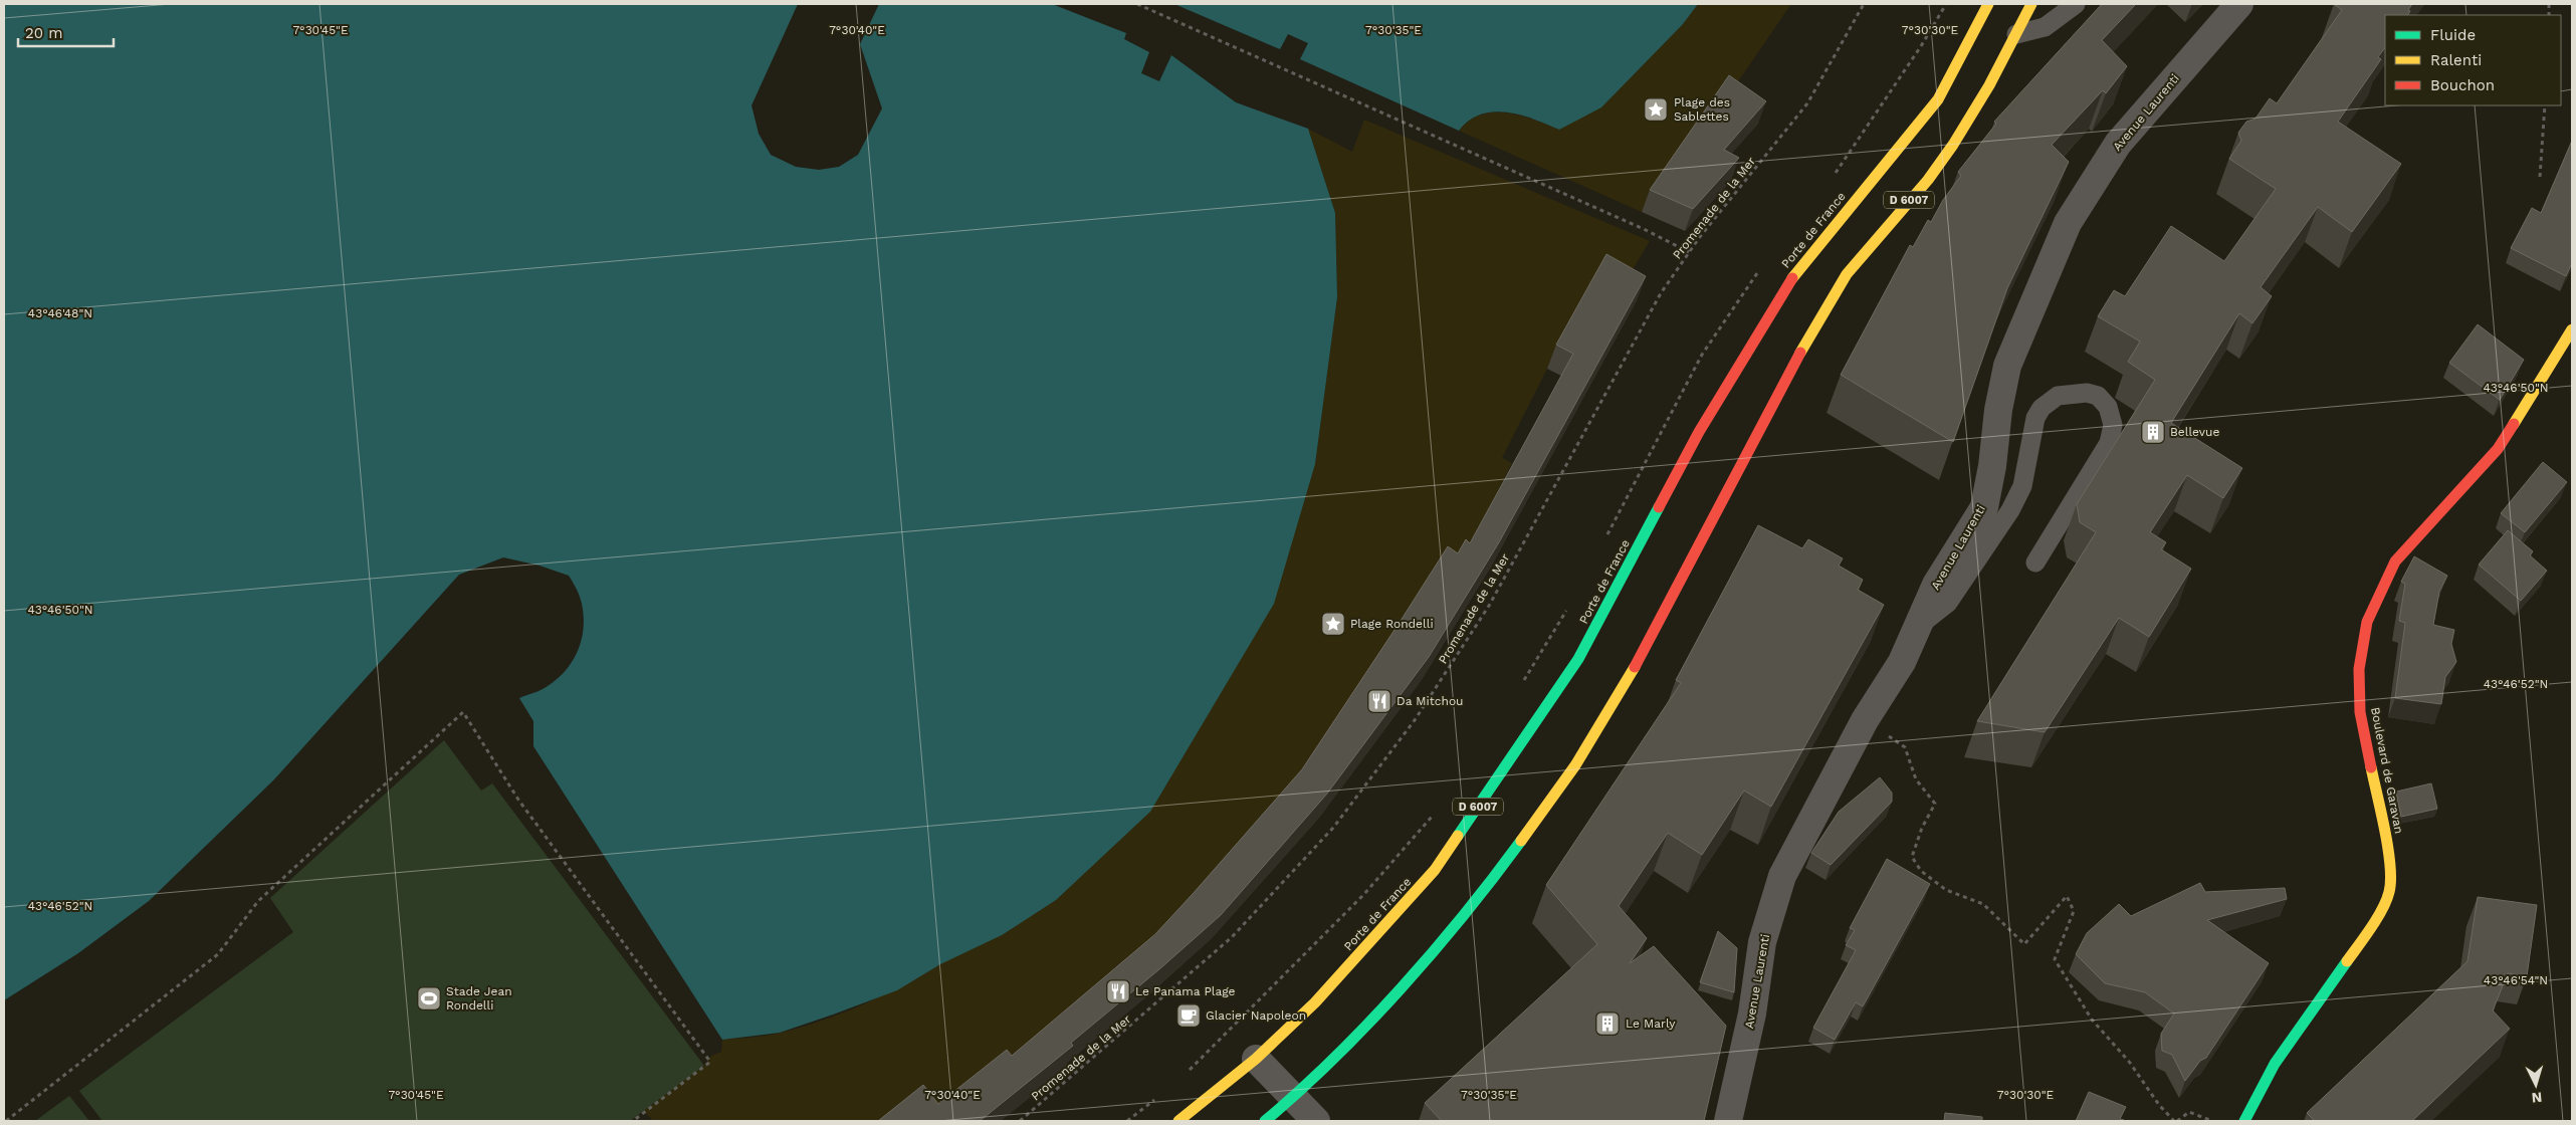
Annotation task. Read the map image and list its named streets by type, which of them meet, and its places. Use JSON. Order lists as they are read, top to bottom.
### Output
{
  "streets": {
    "main road": ["D 6007", "Porte de France", "Boulevard de Garavan"],
    "street": ["Avenue Laurenti"],
    "path": ["Promenade de la Mer"]
  },
  "places": {
    "place": ["Plage des Sablettes", "Plage Rondelli"],
    "building": ["Bellevue", "Le Marly"],
    "restaurant": ["Da Mitchou", "Le Panama Plage"],
    "sports": ["Stade Jean Rondelli"],
    "cafe": ["Glacier Napoleon"]
  },
  "legend": ["Fluide", "Ralenti", "Bouchon"],
  "scale_bar": "20 m",
  "north": "bottom",
  "coordinates": [
    "7°30'45\"E",
    "7°30'40\"E",
    "7°30'35\"E",
    "7°30'30\"E",
    "43°46'48\"N",
    "43°46'50\"N",
    "43°46'52\"N",
    "43°46'54\"N"
  ]
}
